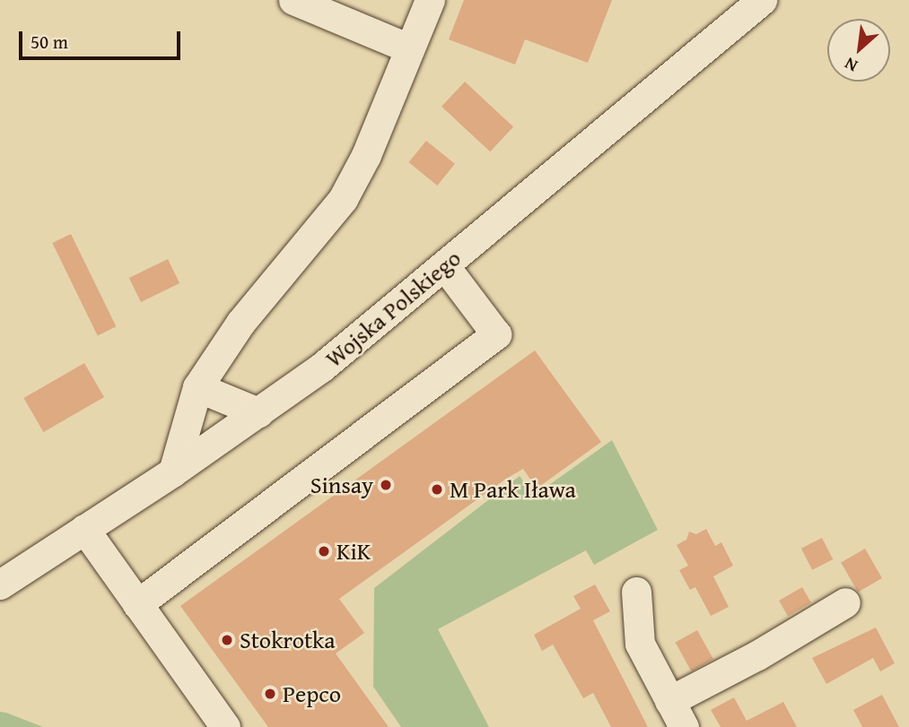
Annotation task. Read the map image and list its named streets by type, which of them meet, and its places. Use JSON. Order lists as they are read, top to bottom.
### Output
{
  "streets": {
    "street": ["Wojska Polskiego"]
  },
  "places": [
    "Sinsay",
    "M Park Iława",
    "KiK",
    "Stokrotka",
    "Pepco"
  ],
  "scale_bar": "50 m",
  "north": "bottom left"
}
